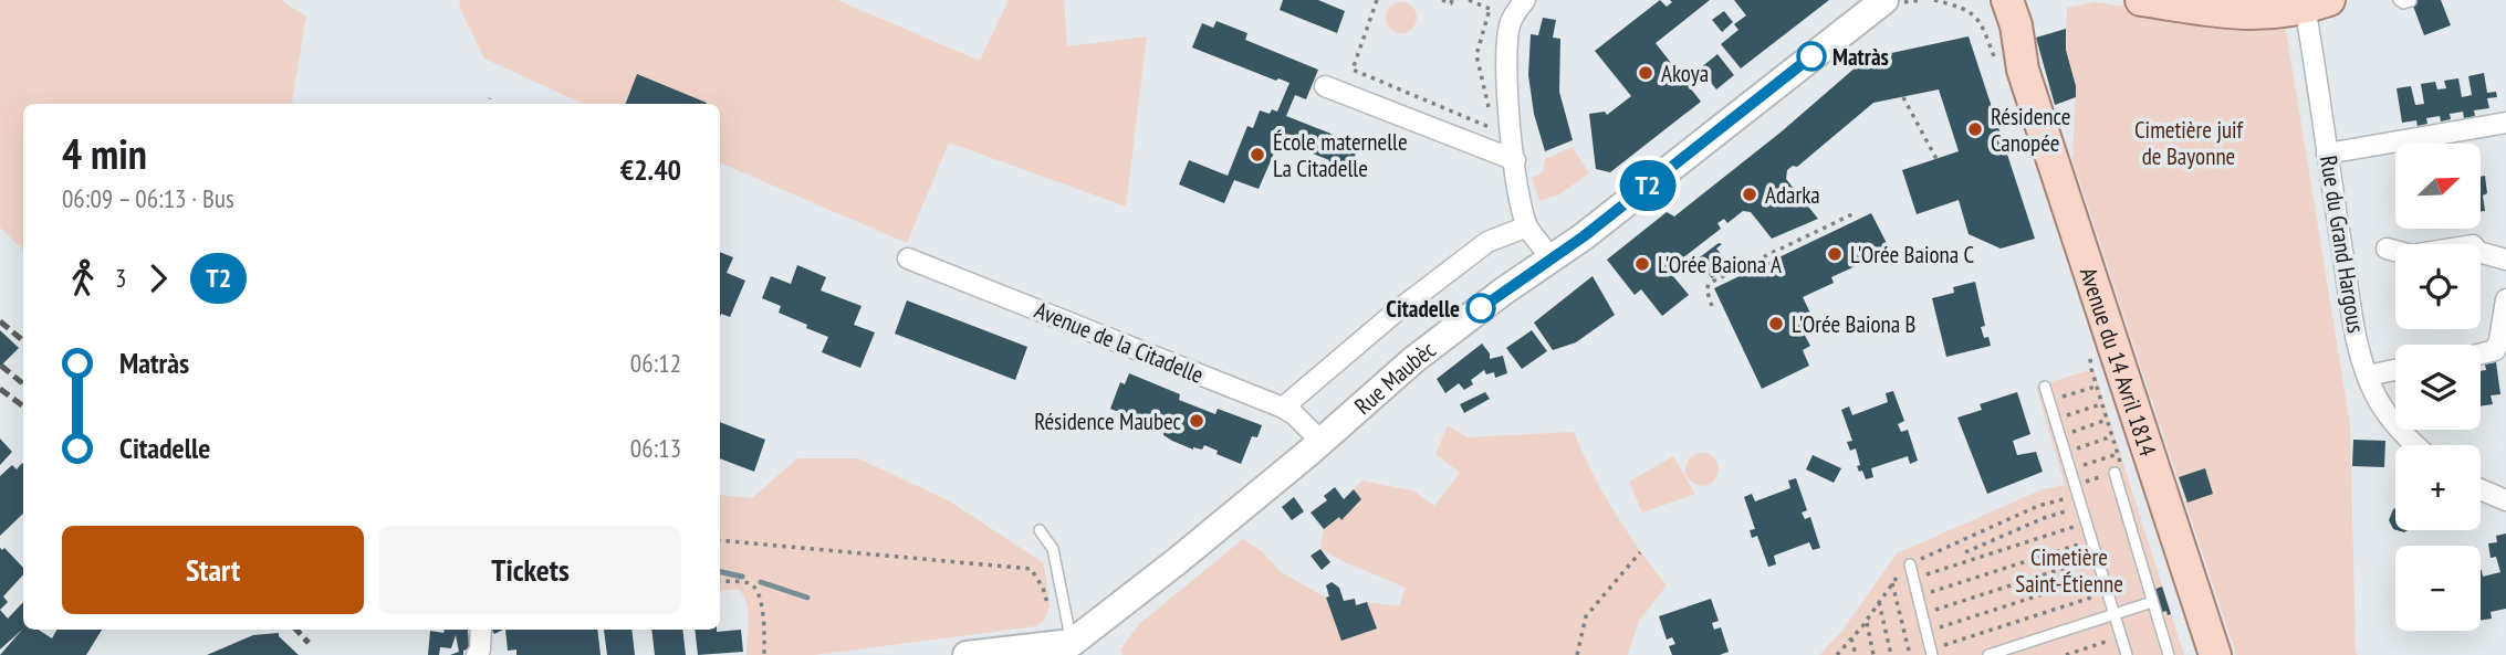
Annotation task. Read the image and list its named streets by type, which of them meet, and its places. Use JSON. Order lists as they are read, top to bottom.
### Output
{
  "streets": {
    "main road": ["Avenue du 14 Avril 1814", "Rue Maubèc"],
    "street": ["Rue du Grand Hargous", "Avenue de la Citadelle"]
  },
  "crossings": [
    ["Avenue de la Citadelle", "Rue Maubèc"]
  ],
  "parks": ["Cimetière juif de Bayonne", "Cimetière Saint-Étienne"],
  "places": [
    "Matràs",
    "Akoya",
    "Résidence Canopée",
    "École maternelle La Citadelle",
    "Adarka",
    "L'Orée Baiona C",
    "L'Orée Baiona A",
    "Citadelle",
    "L'Orée Baiona B",
    "Résidence Maubec"
  ],
  "lines": ["bus line T2"],
  "north": "top right",
  "page": {
    "on_map": "T2",
    "heading": ["4 min", "06:09 – 06:13 · Bus", "€2.40"],
    "map_buttons": ["+", "−"],
    "legs": ["3", "T2"],
    "list": [
      {
        "name": "Matràs",
        "value": "06:12"
      },
      {
        "name": "Citadelle",
        "value": "06:13"
      }
    ],
    "buttons": ["Start", "Tickets"]
  }
}
